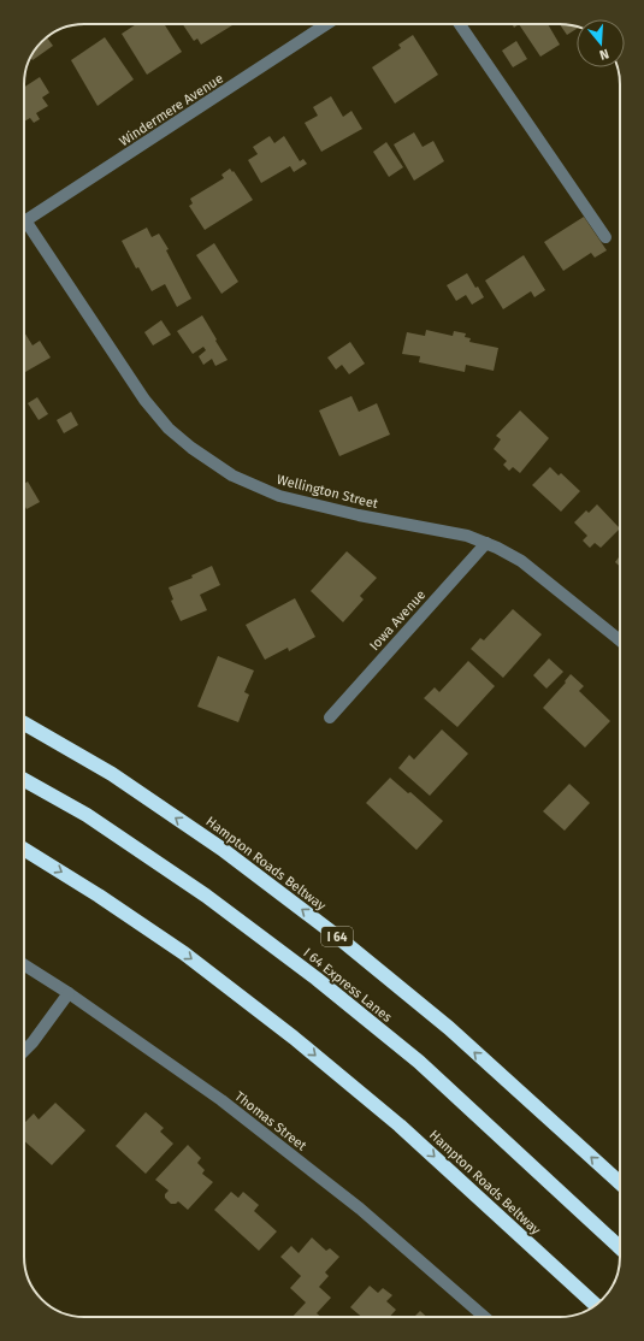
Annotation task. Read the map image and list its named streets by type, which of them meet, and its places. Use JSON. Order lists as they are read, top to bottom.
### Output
{
  "streets": {
    "highway": ["Hampton Roads Beltway", "I 64", "I 64 Express Lanes"],
    "street": [
      "Windermere Avenue",
      "Wellington Street",
      "Iowa Avenue",
      "Thomas Street"
    ]
  },
  "crossings": [
    ["Wellington Street", "Iowa Avenue"]
  ],
  "north": "bottom"
}
